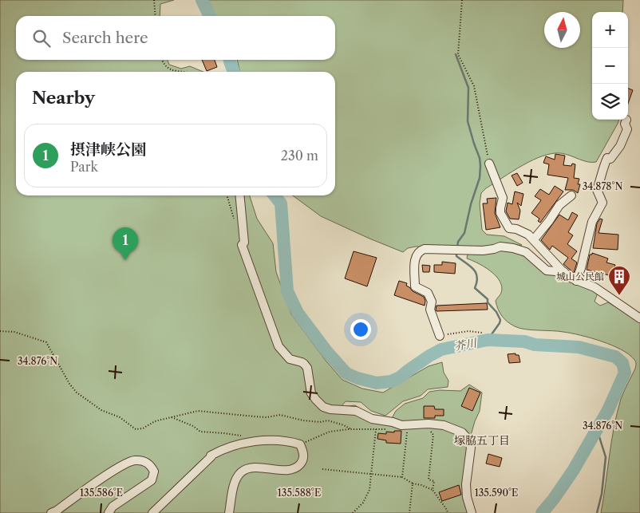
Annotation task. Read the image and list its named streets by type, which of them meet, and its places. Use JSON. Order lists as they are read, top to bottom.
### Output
{
  "districts": ["塚脇五丁目"],
  "water": ["芥川"],
  "places": {
    "building": ["城山公民館"]
  },
  "north": "top",
  "page": {
    "map_buttons": ["+", "−"],
    "search": "Search here",
    "heading": "Nearby",
    "list": [
      {
        "mark": "1",
        "name": "摂津峡公園",
        "note": "Park",
        "value": "230 m"
      }
    ],
    "pins": "1"
  },
  "coordinates": [
    "34.878°N",
    "34.876°N",
    "135.586°E",
    "135.588°E",
    "135.590°E"
  ]
}
